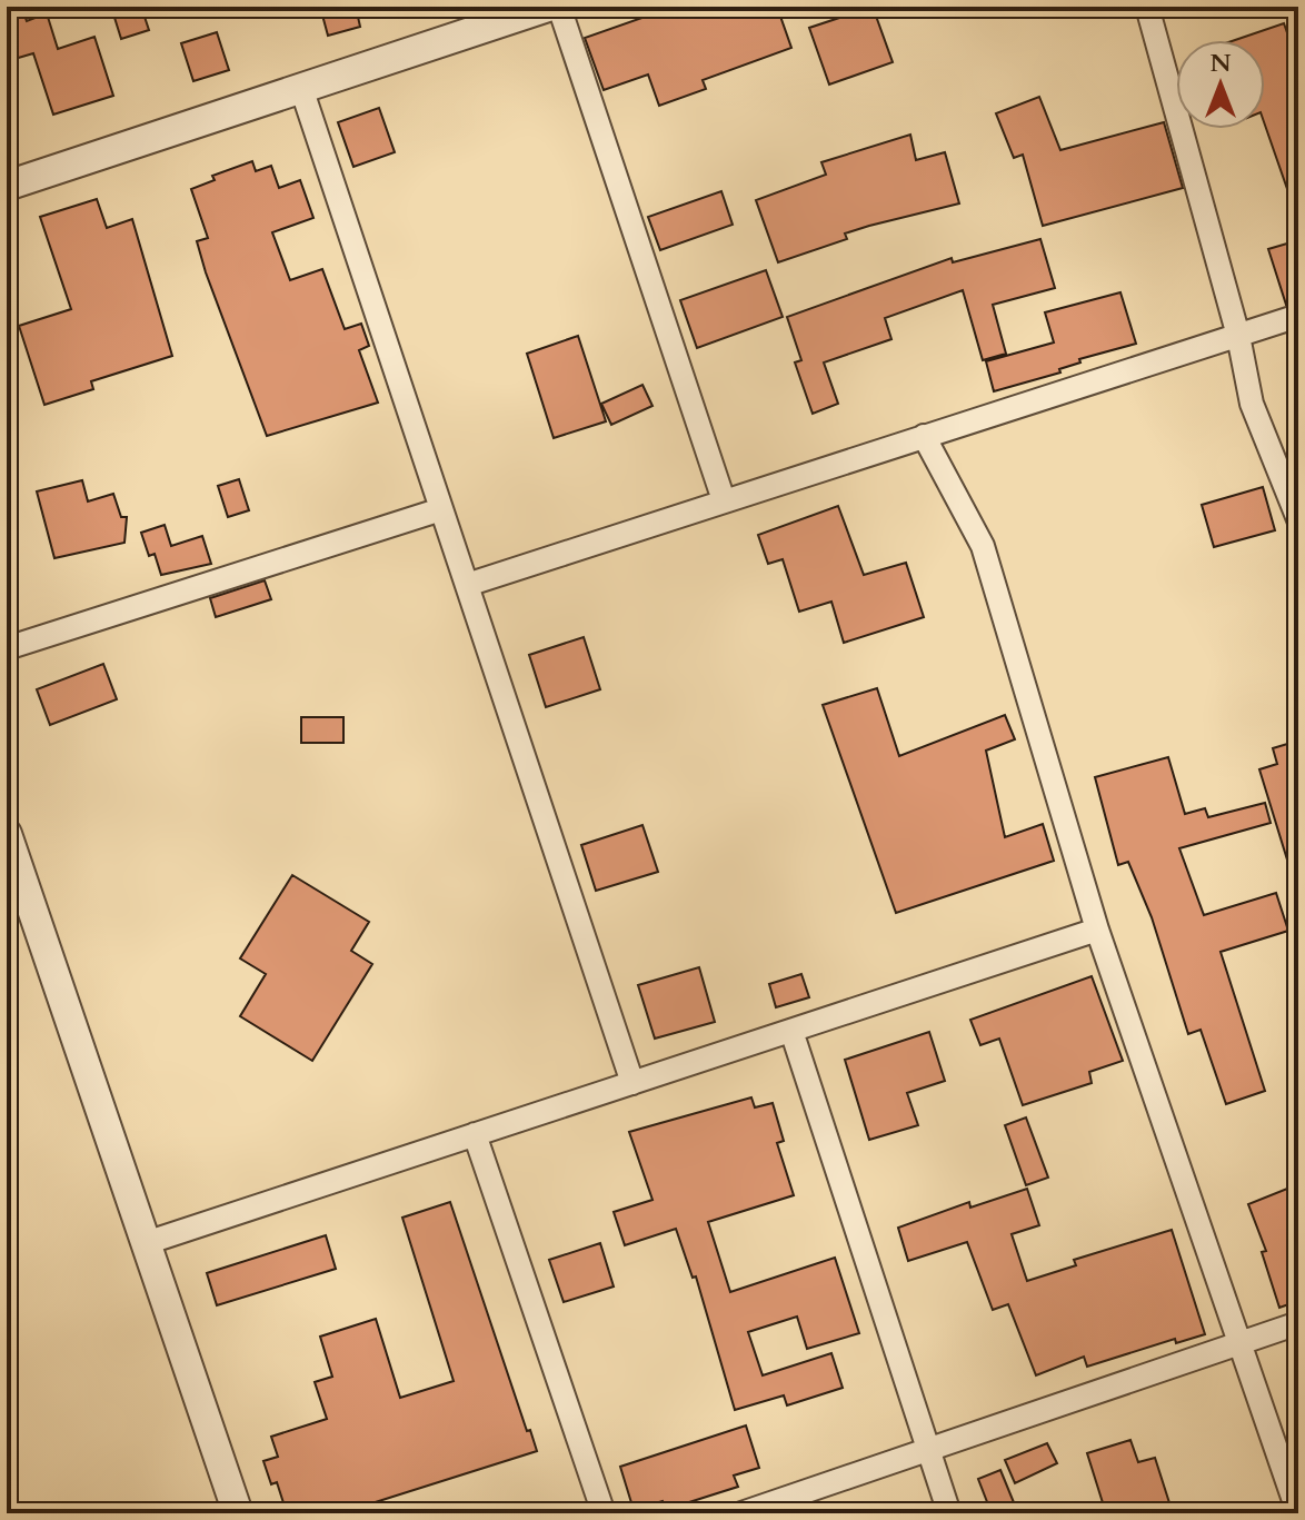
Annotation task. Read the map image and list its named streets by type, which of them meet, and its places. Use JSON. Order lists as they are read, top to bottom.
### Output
{
  "north": "top"
}
